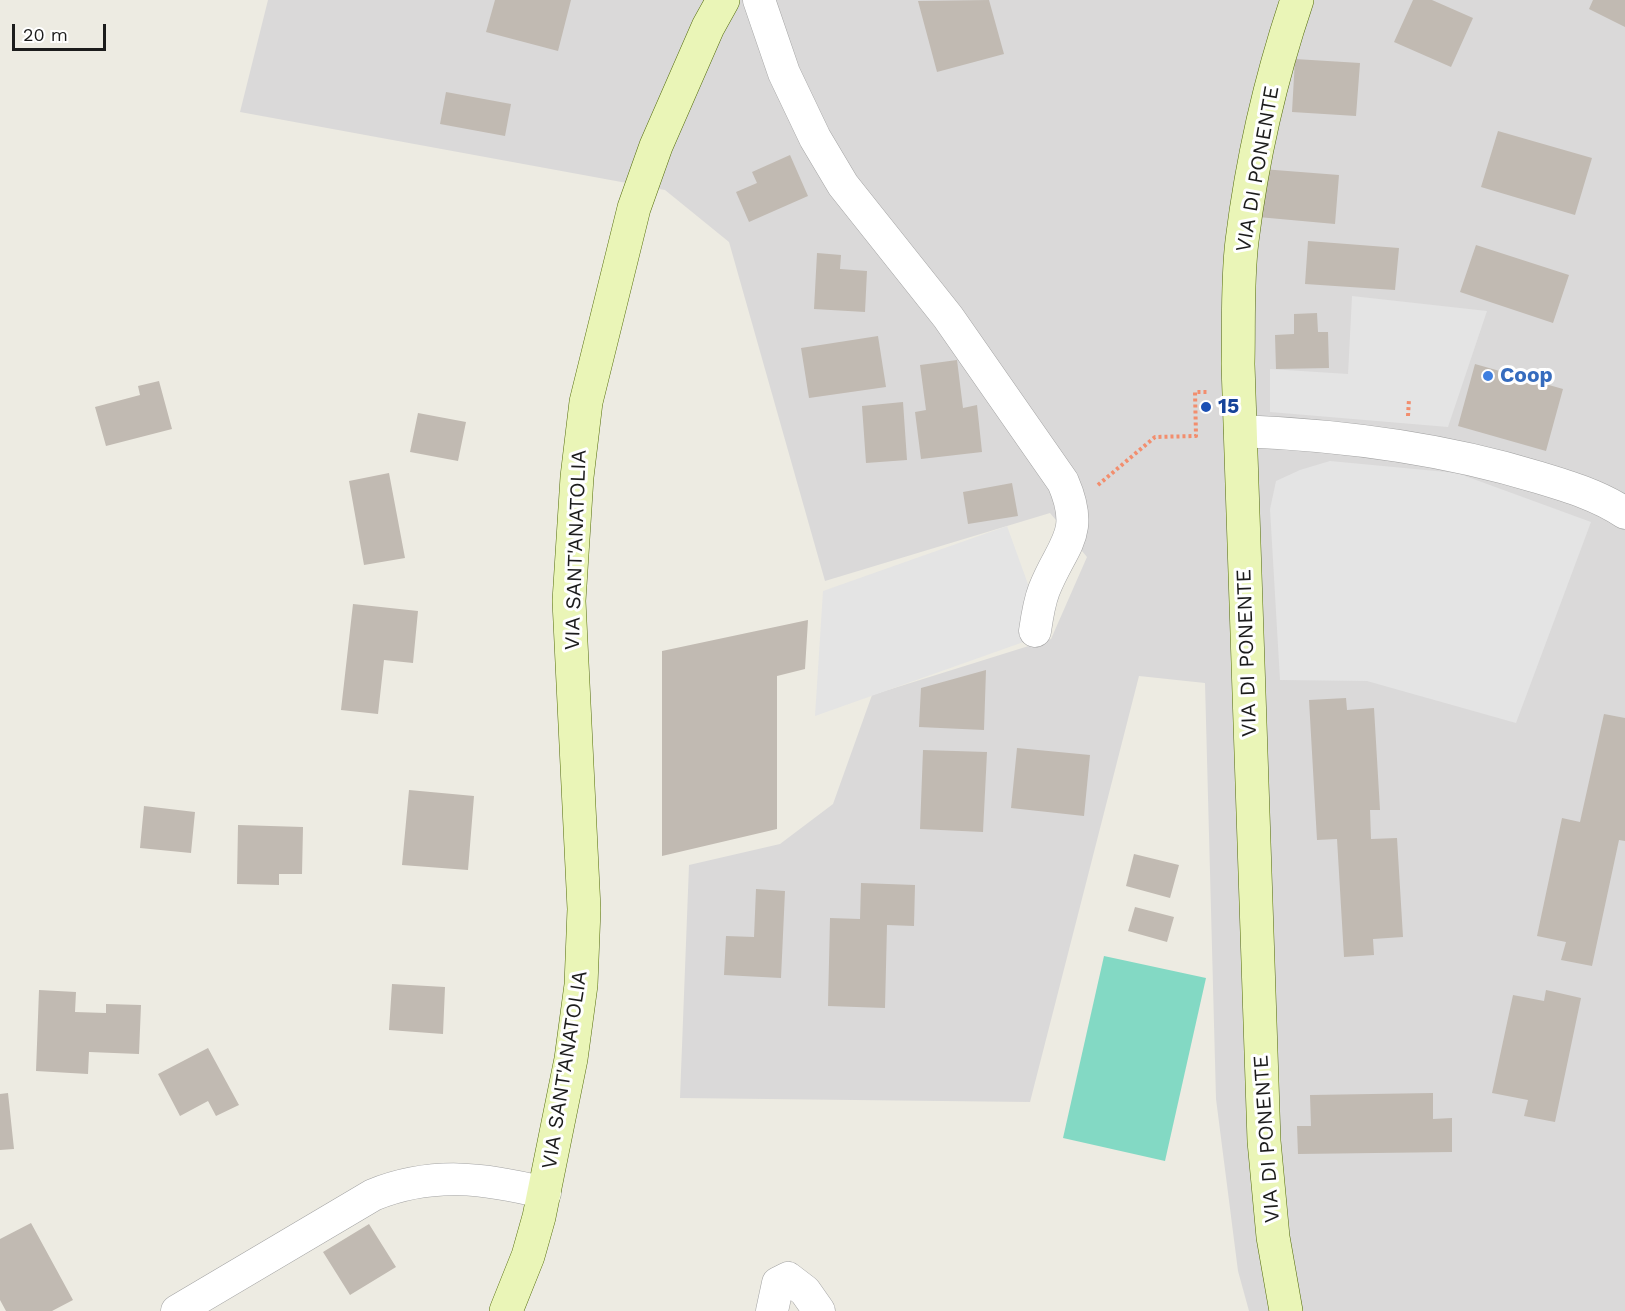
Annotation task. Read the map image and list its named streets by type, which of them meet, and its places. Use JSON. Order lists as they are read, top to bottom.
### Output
{
  "streets": {
    "main road": ["VIA DI PONENTE", "VIA SANT'ANATOLIA"]
  },
  "places": ["Coop", "15"],
  "scale_bar": "20 m"
}
